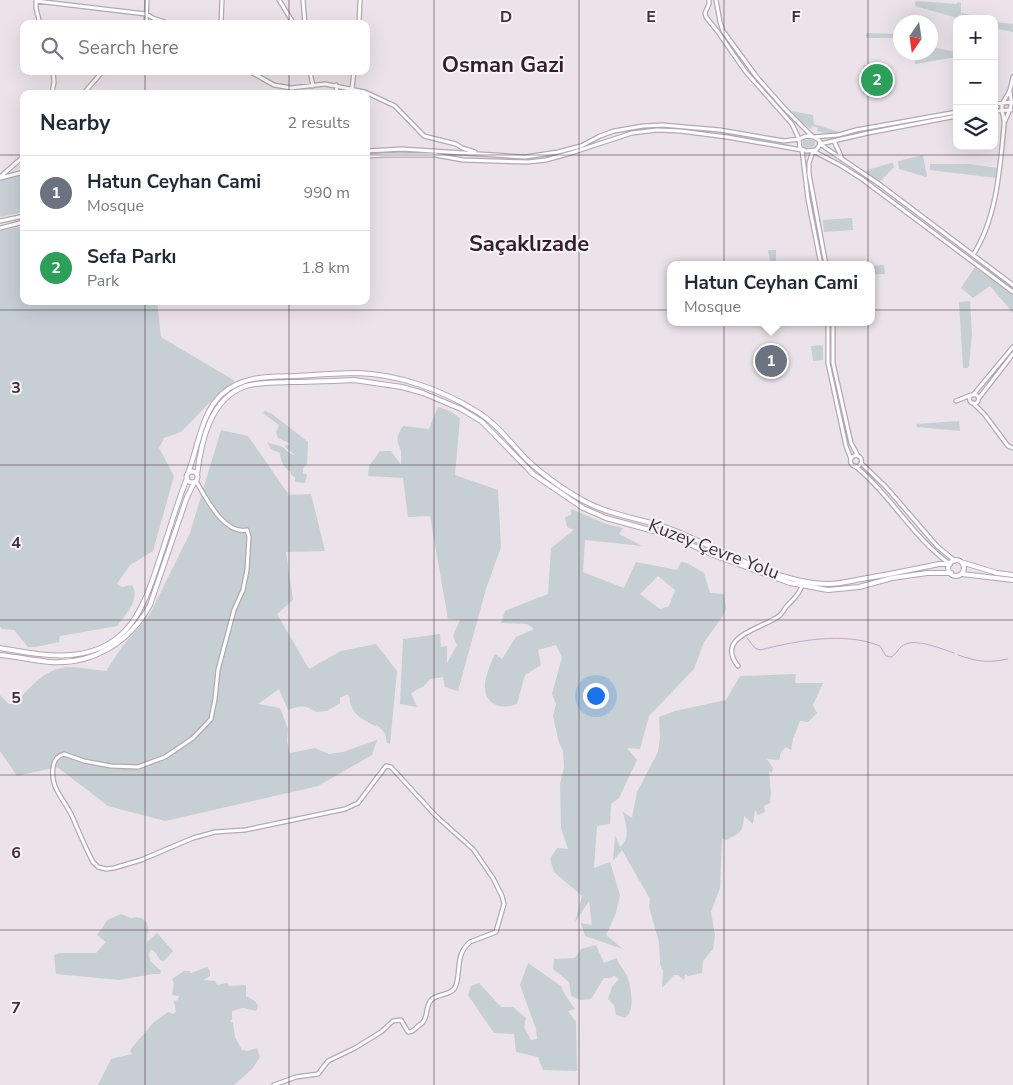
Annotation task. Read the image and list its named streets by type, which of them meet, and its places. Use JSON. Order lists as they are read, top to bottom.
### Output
{
  "streets": {
    "main road": ["Kuzey Çevre Yolu"]
  },
  "districts": ["Osman Gazi", "Saçaklızade"],
  "north": "bottom",
  "page": {
    "map_buttons": ["+", "−"],
    "search": "Search here",
    "pins": ["2", "1"],
    "heading": ["Nearby", "2 results"],
    "list": [
      {
        "mark": "1",
        "name": "Hatun Ceyhan Cami",
        "note": "Mosque",
        "value": "990 m"
      },
      {
        "mark": "2",
        "name": "Sefa Parkı",
        "note": "Park",
        "value": "1.8 km"
      }
    ],
    "popup": ["Hatun Ceyhan Cami", "Mosque"]
  },
  "grid": {
    "columns": ["D", "E", "F"],
    "rows": [
      "3",
      "4",
      "5",
      "6",
      "7"
    ]
  }
}
